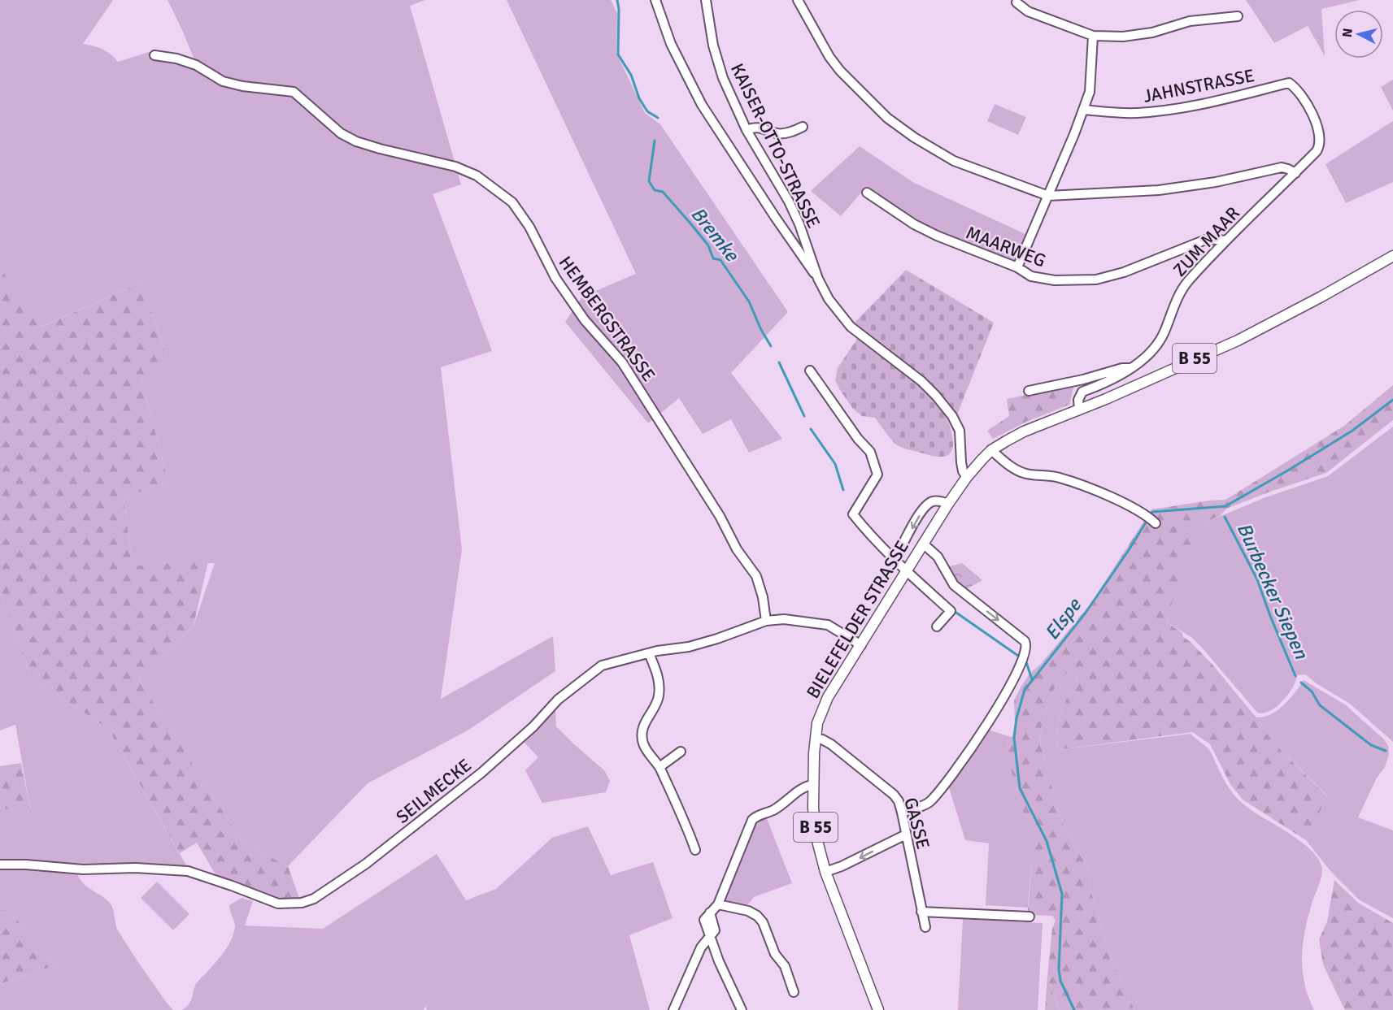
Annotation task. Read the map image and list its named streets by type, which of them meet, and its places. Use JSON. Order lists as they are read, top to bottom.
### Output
{
  "streets": {
    "main road": ["B 55", "BIELEFELDER STRASSE"],
    "street": [
      "JAHNSTRASSE",
      "KAISER-OTTO-STRASSE",
      "ZUM MAAR",
      "MAARWEG",
      "HEMBERGSTRASSE",
      "SEILMECKE",
      "GASSE"
    ]
  },
  "crossings": [
    ["JAHNSTRASSE", "ZUM MAAR"],
    ["KAISER-OTTO-STRASSE", "BIELEFELDER STRASSE"],
    ["ZUM MAAR", "MAARWEG"],
    ["ZUM MAAR", "BIELEFELDER STRASSE"],
    ["HEMBERGSTRASSE", "SEILMECKE"],
    ["BIELEFELDER STRASSE", "SEILMECKE"],
    ["BIELEFELDER STRASSE", "GASSE"]
  ],
  "water": ["Bremke", "Burbecker Siepen", "Elspe"],
  "north": "left"
}
